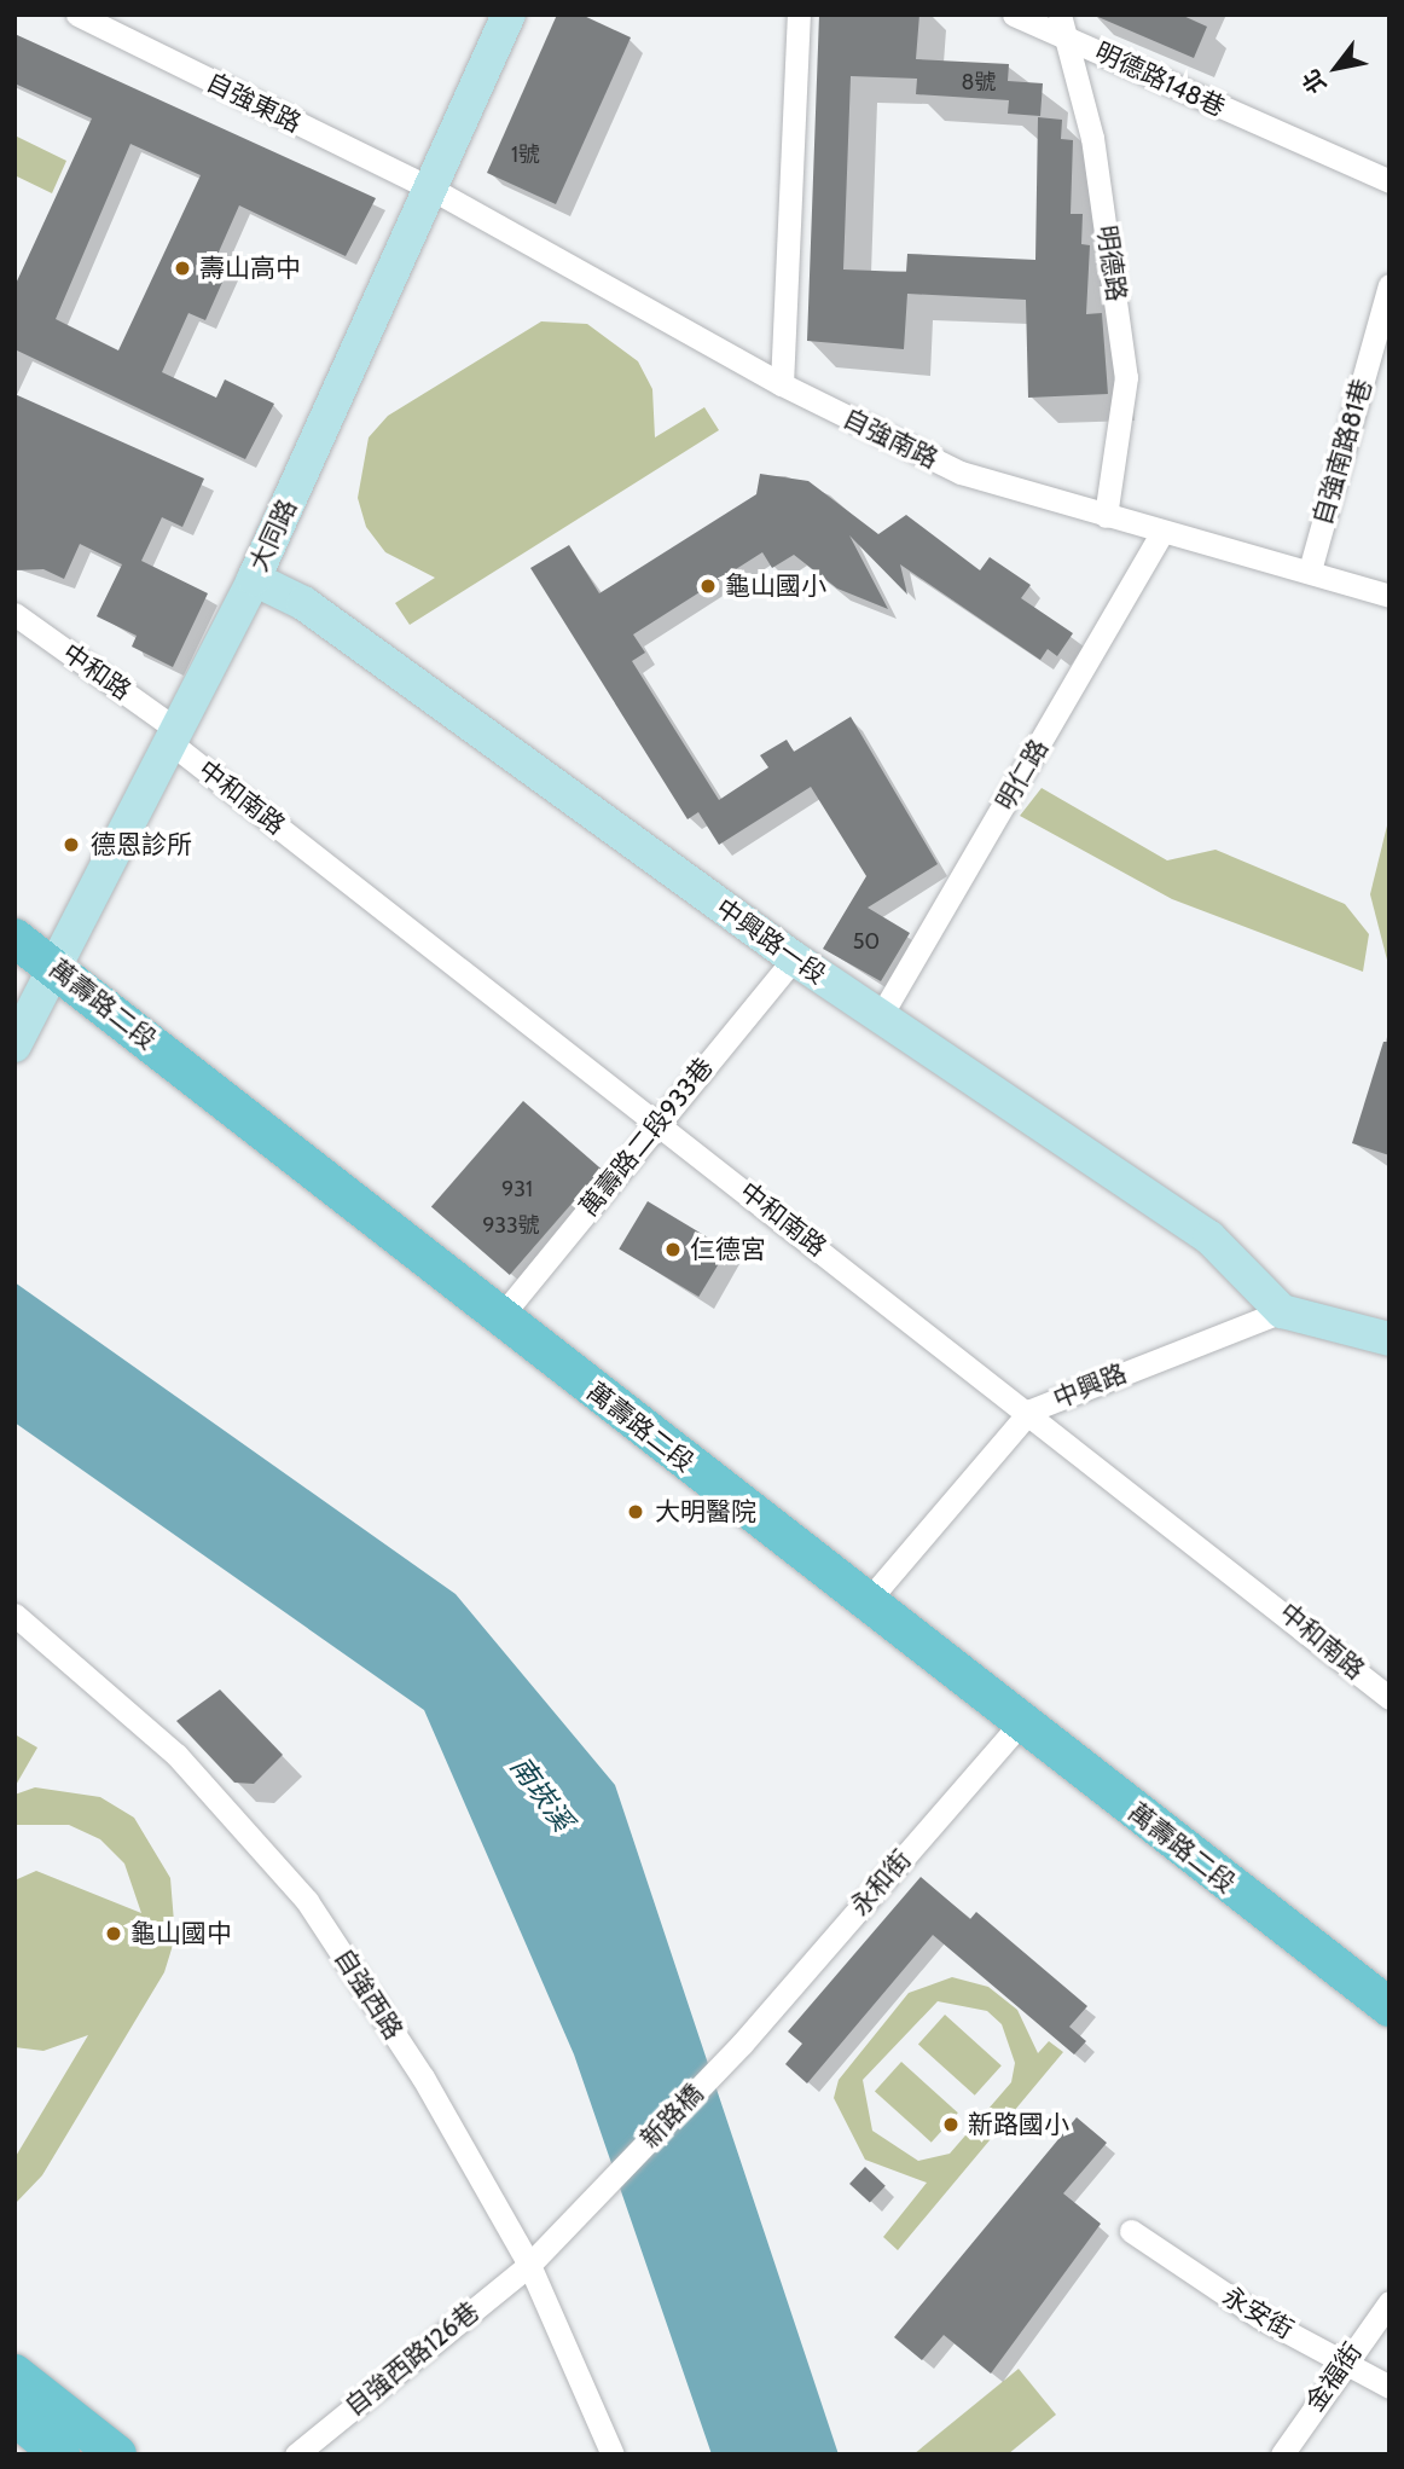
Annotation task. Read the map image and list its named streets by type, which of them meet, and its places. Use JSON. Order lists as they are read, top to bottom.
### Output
{
  "streets": {
    "main road": ["萬壽路二段"],
    "street": [
      "明德路148巷",
      "自強東路",
      "明德路",
      "自強南路",
      "自強南路81巷",
      "大同路",
      "中和路",
      "明仁路",
      "中和南路",
      "中興路一段",
      "萬壽路二段933巷",
      "中興路",
      "永和街",
      "自強西路",
      "新路橋",
      "永安街",
      "自強西路126巷",
      "金福街"
    ]
  },
  "crossings": [
    ["明德路148巷", "明德路"],
    ["自強東路", "自強南路"],
    ["自強東路", "大同路"],
    ["明德路", "自強南路"],
    ["自強南路", "自強南路81巷"],
    ["自強南路", "大同路"],
    ["自強南路", "明仁路"],
    ["大同路", "中和路"],
    ["大同路", "中和南路"],
    ["大同路", "中興路一段"],
    ["大同路", "萬壽路二段"],
    ["中和路", "中和南路"],
    ["明仁路", "中興路一段"],
    ["中和南路", "萬壽路二段933巷"],
    ["中和南路", "中興路"],
    ["中興路一段", "萬壽路二段933巷"],
    ["中興路一段", "中興路"],
    ["萬壽路二段", "萬壽路二段933巷"],
    ["萬壽路二段", "中興路"],
    ["萬壽路二段", "永和街"],
    ["永和街", "新路橋"],
    ["自強西路", "新路橋"],
    ["自強西路", "自強西路126巷"],
    ["新路橋", "自強西路126巷"],
    ["永安街", "金福街"]
  ],
  "water": ["南崁溪"],
  "places": [
    "壽山高中",
    "龜山國小",
    "德恩診所",
    "仁德宮",
    "大明醫院",
    "龜山國中",
    "新路國小"
  ],
  "house_numbers": [
    "8號",
    "1號",
    "50",
    "931",
    "933號"
  ],
  "north": "bottom left"
}
